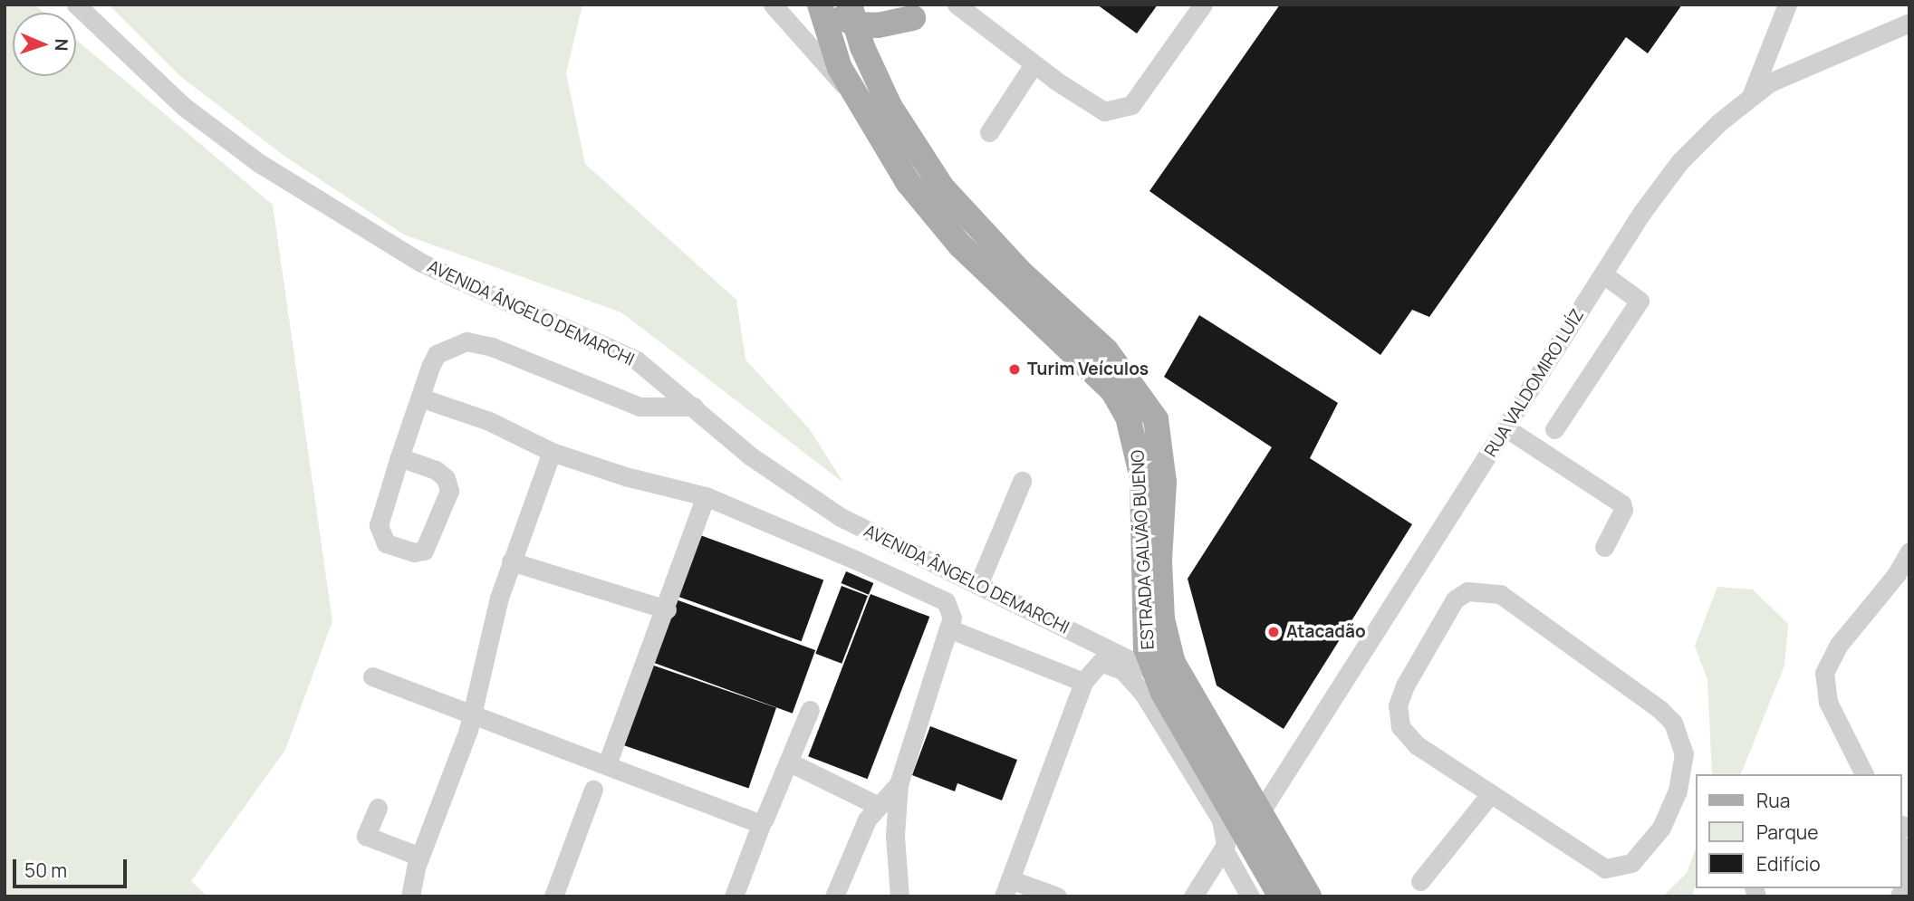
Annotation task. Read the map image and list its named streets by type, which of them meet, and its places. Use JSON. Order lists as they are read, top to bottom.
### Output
{
  "streets": {
    "main road": ["ESTRADA GALVÃO BUENO"],
    "street": ["AVENIDA ÂNGELO DEMARCHI", "RUA VALDOMIRO LUÍZ"]
  },
  "crossings": [
    ["AVENIDA ÂNGELO DEMARCHI", "ESTRADA GALVÃO BUENO"]
  ],
  "places": ["Turim Veículos", "Atacadão"],
  "legend": ["Rua", "Parque", "Edifício"],
  "scale_bar": "50 m",
  "north": "right"
}
